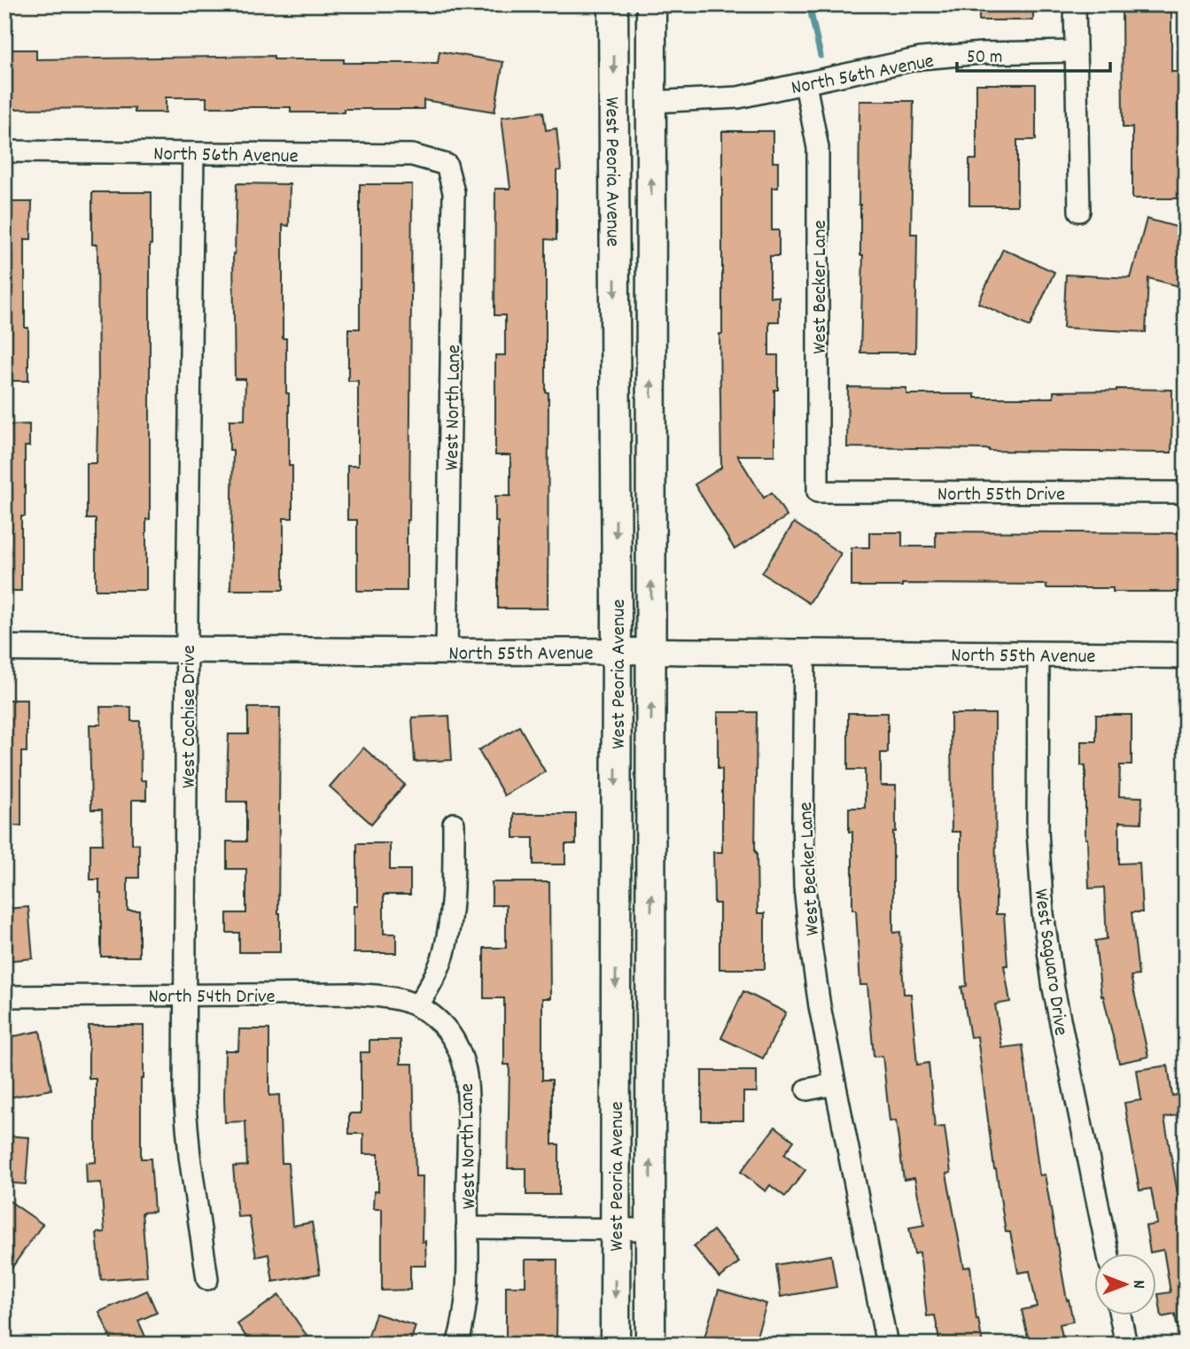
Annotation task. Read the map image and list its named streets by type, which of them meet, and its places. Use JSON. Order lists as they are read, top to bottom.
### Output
{
  "streets": {
    "main road": ["West Peoria Avenue"],
    "street": [
      "North 56th Avenue",
      "West Becker Lane",
      "West North Lane",
      "North 55th Drive",
      "North 55th Avenue",
      "West Cochise Drive",
      "West Saguaro Drive",
      "North 54th Drive"
    ]
  },
  "crossings": [
    ["North 56th Avenue", "West Peoria Avenue"],
    ["North 56th Avenue", "West Becker Lane"],
    ["North 56th Avenue", "West North Lane"],
    ["North 56th Avenue", "West Cochise Drive"],
    ["West Peoria Avenue", "North 55th Avenue"],
    ["West Becker Lane", "North 55th Drive"],
    ["West Becker Lane", "North 55th Avenue"],
    ["West North Lane", "North 55th Avenue"],
    ["West North Lane", "North 54th Drive"],
    ["North 55th Avenue", "West Cochise Drive"],
    ["North 55th Avenue", "West Saguaro Drive"],
    ["West Cochise Drive", "North 54th Drive"]
  ],
  "scale_bar": "50 m",
  "north": "right"
}
